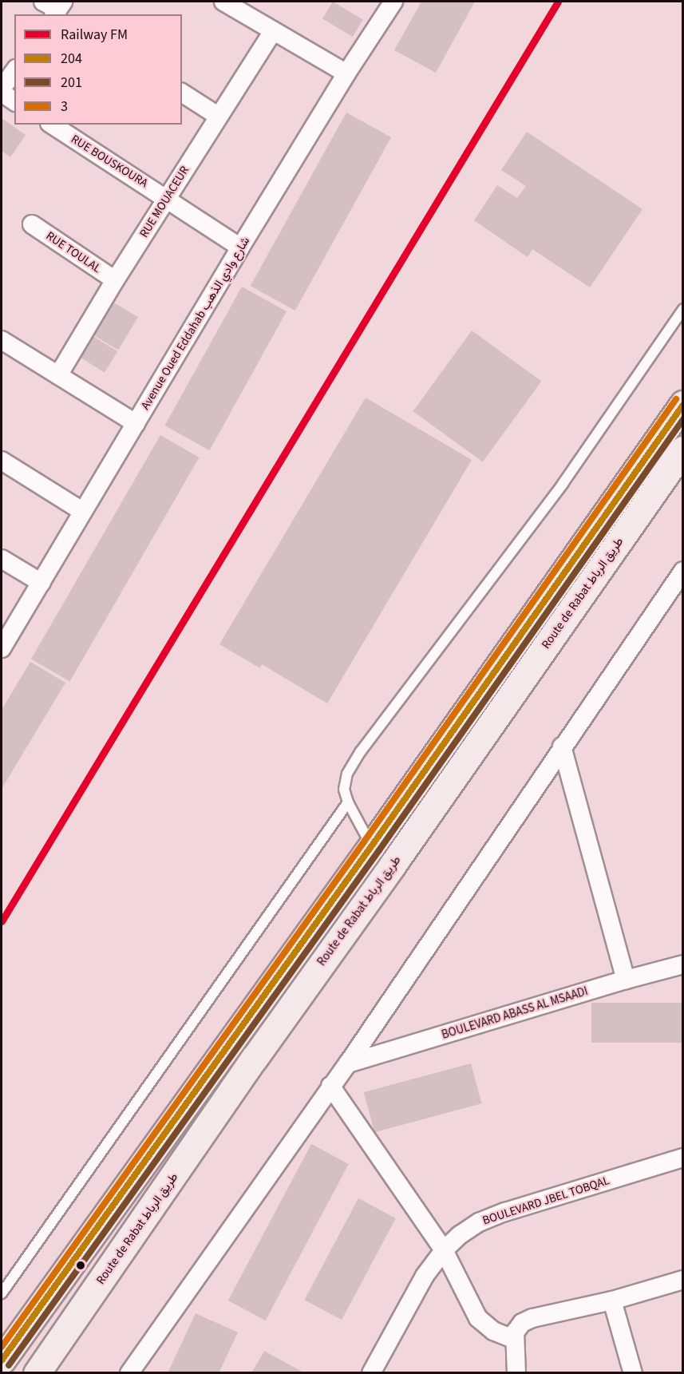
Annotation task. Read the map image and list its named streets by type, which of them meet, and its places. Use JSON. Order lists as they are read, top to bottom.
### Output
{
  "streets": {
    "main road": ["Route de Rabat طريق الرباط"],
    "street": [
      "RUE BOUSKOURA",
      "RUE MOUACEUR",
      "RUE TOULAL",
      "Avenue Oued Eddahab شارع وادي الذهب",
      "BOULEVARD ABASS AL MSAADI",
      "BOULEVARD JBEL TOBQAL"
    ]
  },
  "crossings": [
    ["RUE BOUSKOURA", "RUE MOUACEUR"],
    ["RUE BOUSKOURA", "Avenue Oued Eddahab شارع وادي الذهب"],
    ["RUE MOUACEUR", "RUE TOULAL"]
  ],
  "lines": [
    "rail line FM",
    "transit line 3",
    "transit line 204",
    "transit line 201"
  ],
  "legend": [
    "Railway FM",
    "204",
    "201",
    "3"
  ]
}
